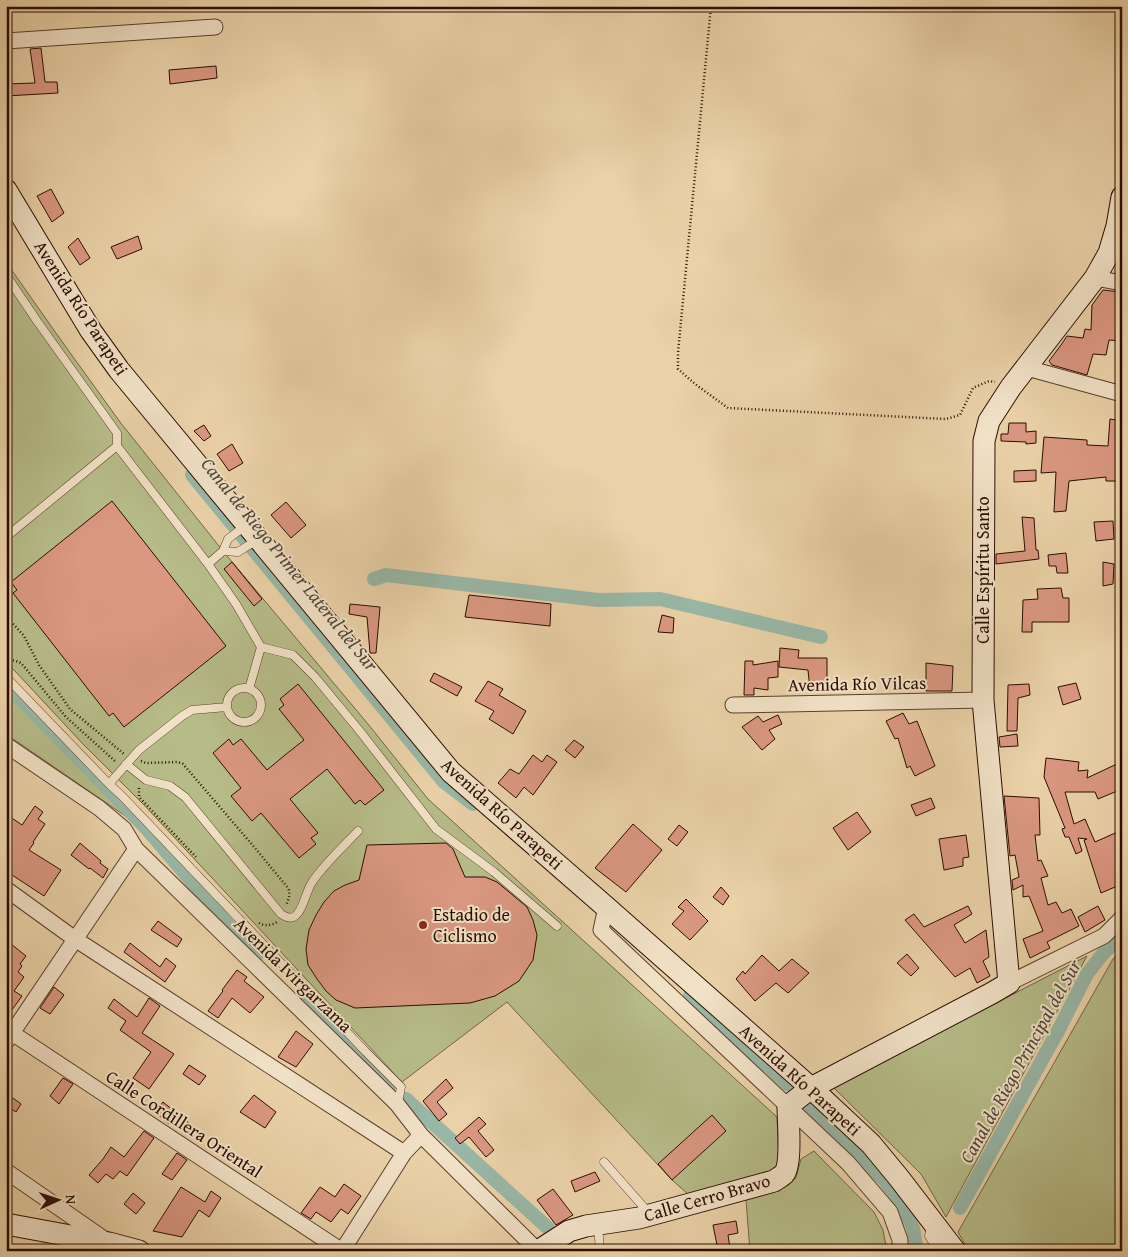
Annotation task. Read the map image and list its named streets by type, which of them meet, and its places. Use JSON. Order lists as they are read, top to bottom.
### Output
{
  "streets": {
    "street": [
      "Avenida Río Parapeti",
      "Calle Espíritu Santo",
      "Avenida Río Vilcas",
      "Avenida Ivirgarzama",
      "Calle Cordillera Oriental",
      "Calle Cerro Bravo"
    ]
  },
  "crossings": [
    ["Avenida Río Parapeti", "Calle Cerro Bravo"],
    ["Calle Espíritu Santo", "Avenida Río Vilcas"],
    ["Avenida Ivirgarzama", "Calle Cerro Bravo"]
  ],
  "water": ["Canal de Riego Primer Lateral del Sur", "Canal de Riego Principal del Sur"],
  "places": ["Estadio de Ciclismo"],
  "north": "right"
}
